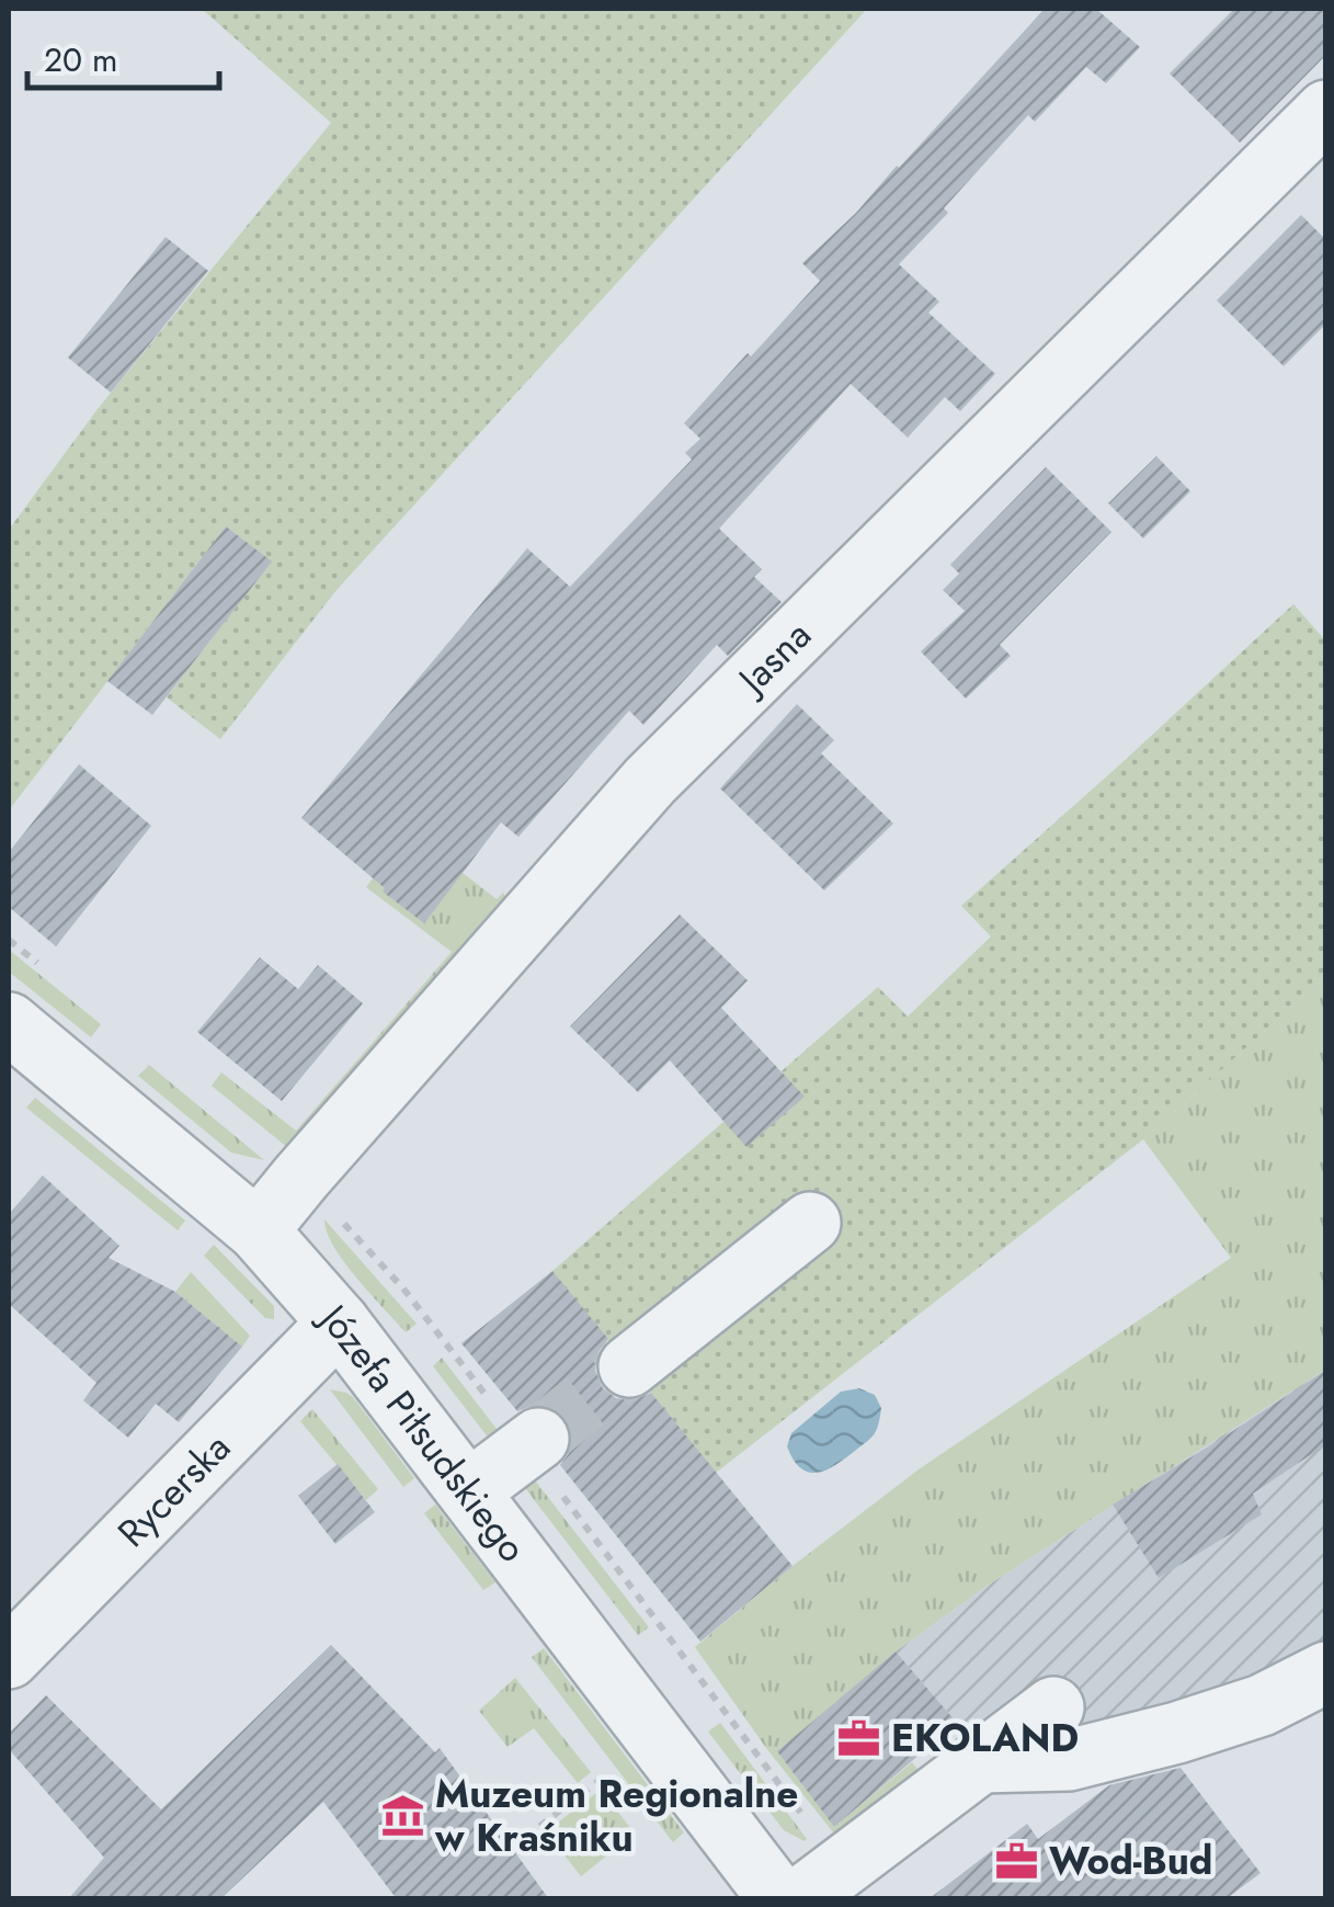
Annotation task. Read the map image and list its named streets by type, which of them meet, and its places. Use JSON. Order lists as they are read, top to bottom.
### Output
{
  "streets": {
    "street": ["Jasna", "Józefa Piłsudskiego", "Rycerska"]
  },
  "crossings": [
    ["Jasna", "Józefa Piłsudskiego"],
    ["Józefa Piłsudskiego", "Rycerska"]
  ],
  "places": {
    "office": ["EKOLAND", "Wod-Bud"],
    "museum": ["Muzeum Regionalne w Kraśniku"]
  },
  "scale_bar": "20 m"
}
